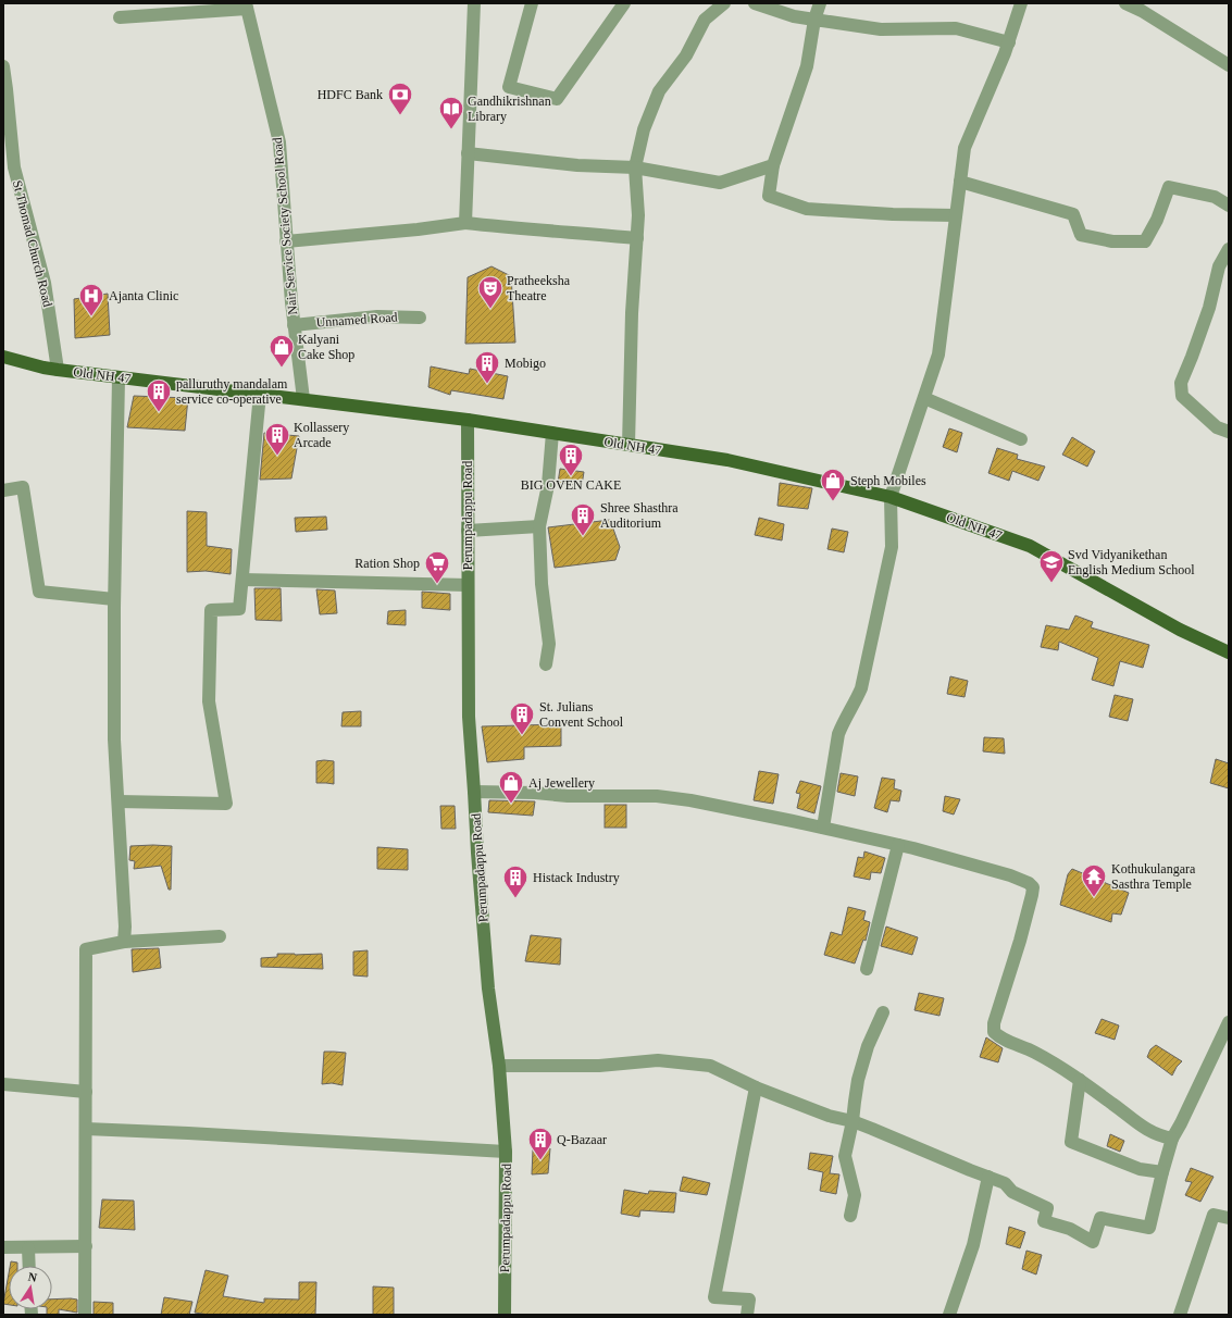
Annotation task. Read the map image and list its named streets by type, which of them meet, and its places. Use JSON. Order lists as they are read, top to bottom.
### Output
{
  "streets": {
    "main road": ["Old NH 47", "Perumpadappu Road"],
    "street": ["Nair Service Society School Road", "St Thomad Church Road", "Unnamed Road"]
  },
  "crossings": [
    ["Nair Service Society School Road", "Unnamed Road"],
    ["Nair Service Society School Road", "Old NH 47"],
    ["St Thomad Church Road", "Old NH 47"],
    ["Old NH 47", "Perumpadappu Road"]
  ],
  "places": {
    "bank": ["HDFC Bank"],
    "library": ["Gandhikrishnan Library"],
    "theatre": ["Pratheeksha Theatre"],
    "hospital": ["Ajanta Clinic"],
    "shop": ["Kalyani Cake Shop", "Steph Mobiles", "Aj Jewellery"],
    "building": [
      "Mobigo",
      "palluruthy mandalam service co-operative",
      "Kollassery Arcade",
      "BIG OVEN CAKE",
      "Shree Shasthra Auditorium",
      "St. Julians Convent School",
      "Histack Industry",
      "Q-Bazaar"
    ],
    "school or university": ["Svd Vidyanikethan English Medium School"],
    "supermarket": ["Ration Shop"],
    "temple": ["Kothukulangara Sasthra Temple"]
  },
  "north": "top"
}
